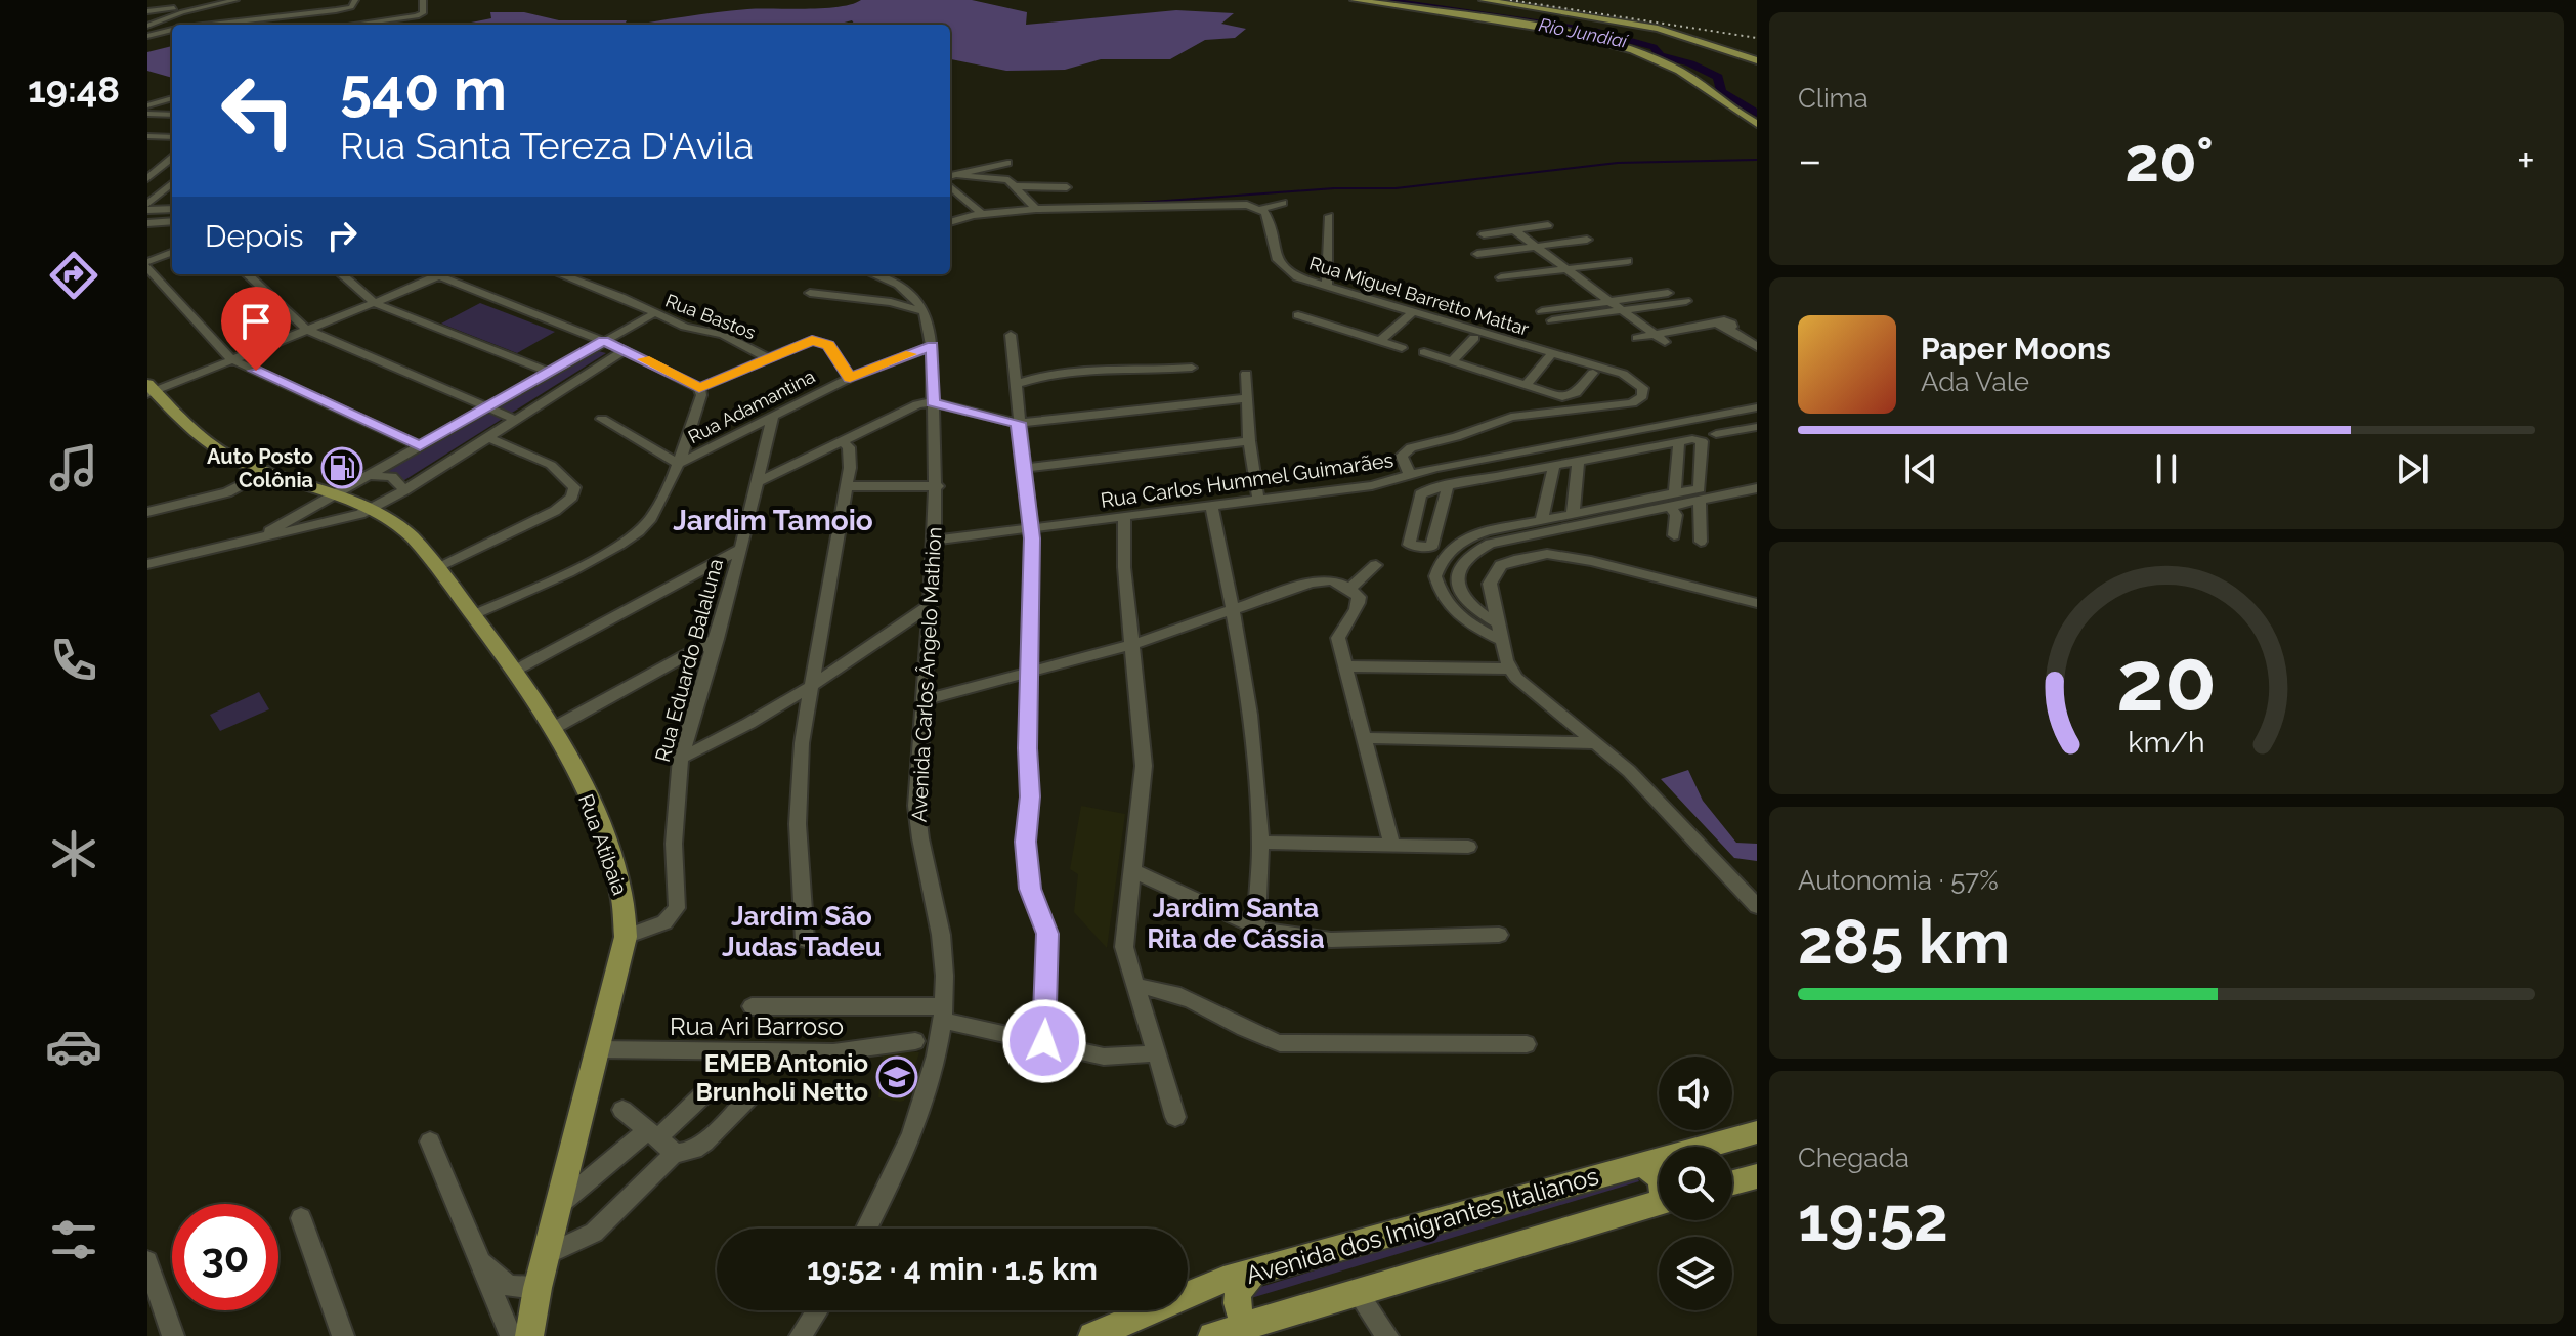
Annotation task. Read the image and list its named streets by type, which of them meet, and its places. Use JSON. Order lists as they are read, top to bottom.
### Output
{
  "streets": {
    "main road": ["Rua Atibaia", "Avenida dos Imigrantes Italianos"],
    "street": [
      "Rua Miguel Barretto Mattar",
      "Rua Bastos",
      "Rua Adamantina",
      "Rua Carlos Hummel Guimarães",
      "Rua Eduardo Balaluna",
      "Avenida Carlos Ângelo Mathion",
      "Rua Ari Barroso"
    ]
  },
  "crossings": [
    ["Rua Miguel Barretto Mattar", "Rua Carlos Hummel Guimarães"],
    ["Rua Adamantina", "Rua Eduardo Balaluna"],
    ["Rua Adamantina", "Avenida Carlos Ângelo Mathion"],
    ["Rua Carlos Hummel Guimarães", "Avenida Carlos Ângelo Mathion"],
    ["Rua Eduardo Balaluna", "Rua Atibaia"],
    ["Rua Atibaia", "Rua Ari Barroso"]
  ],
  "districts": ["Jardim Tamoio", "Jardim Santa Rita de Cássia", "Jardim São Judas Tadeu"],
  "water": ["Rio Jundiaí"],
  "places": {
    "fuel station": ["Auto Posto Colônia"],
    "school or university": ["EMEB Antonio Brunholi Netto"]
  },
  "page": {
    "tabs": "19:48",
    "tile": [
      "Clima",
      ["Autonomia · 57%", "285 km"],
      ["Chegada", "19:52"]
    ],
    "turn": ["540 m", "Rua Santa Tereza D'Avila"],
    "heat": ["−", "20°", "+"],
    "then": "Depois",
    "song": ["Paper Moons", "Ada Vale"],
    "limit": "30",
    "trip": "19:52 · 4 min · 1.5 km",
    "gauge": ["20", "km/h"]
  }
}
